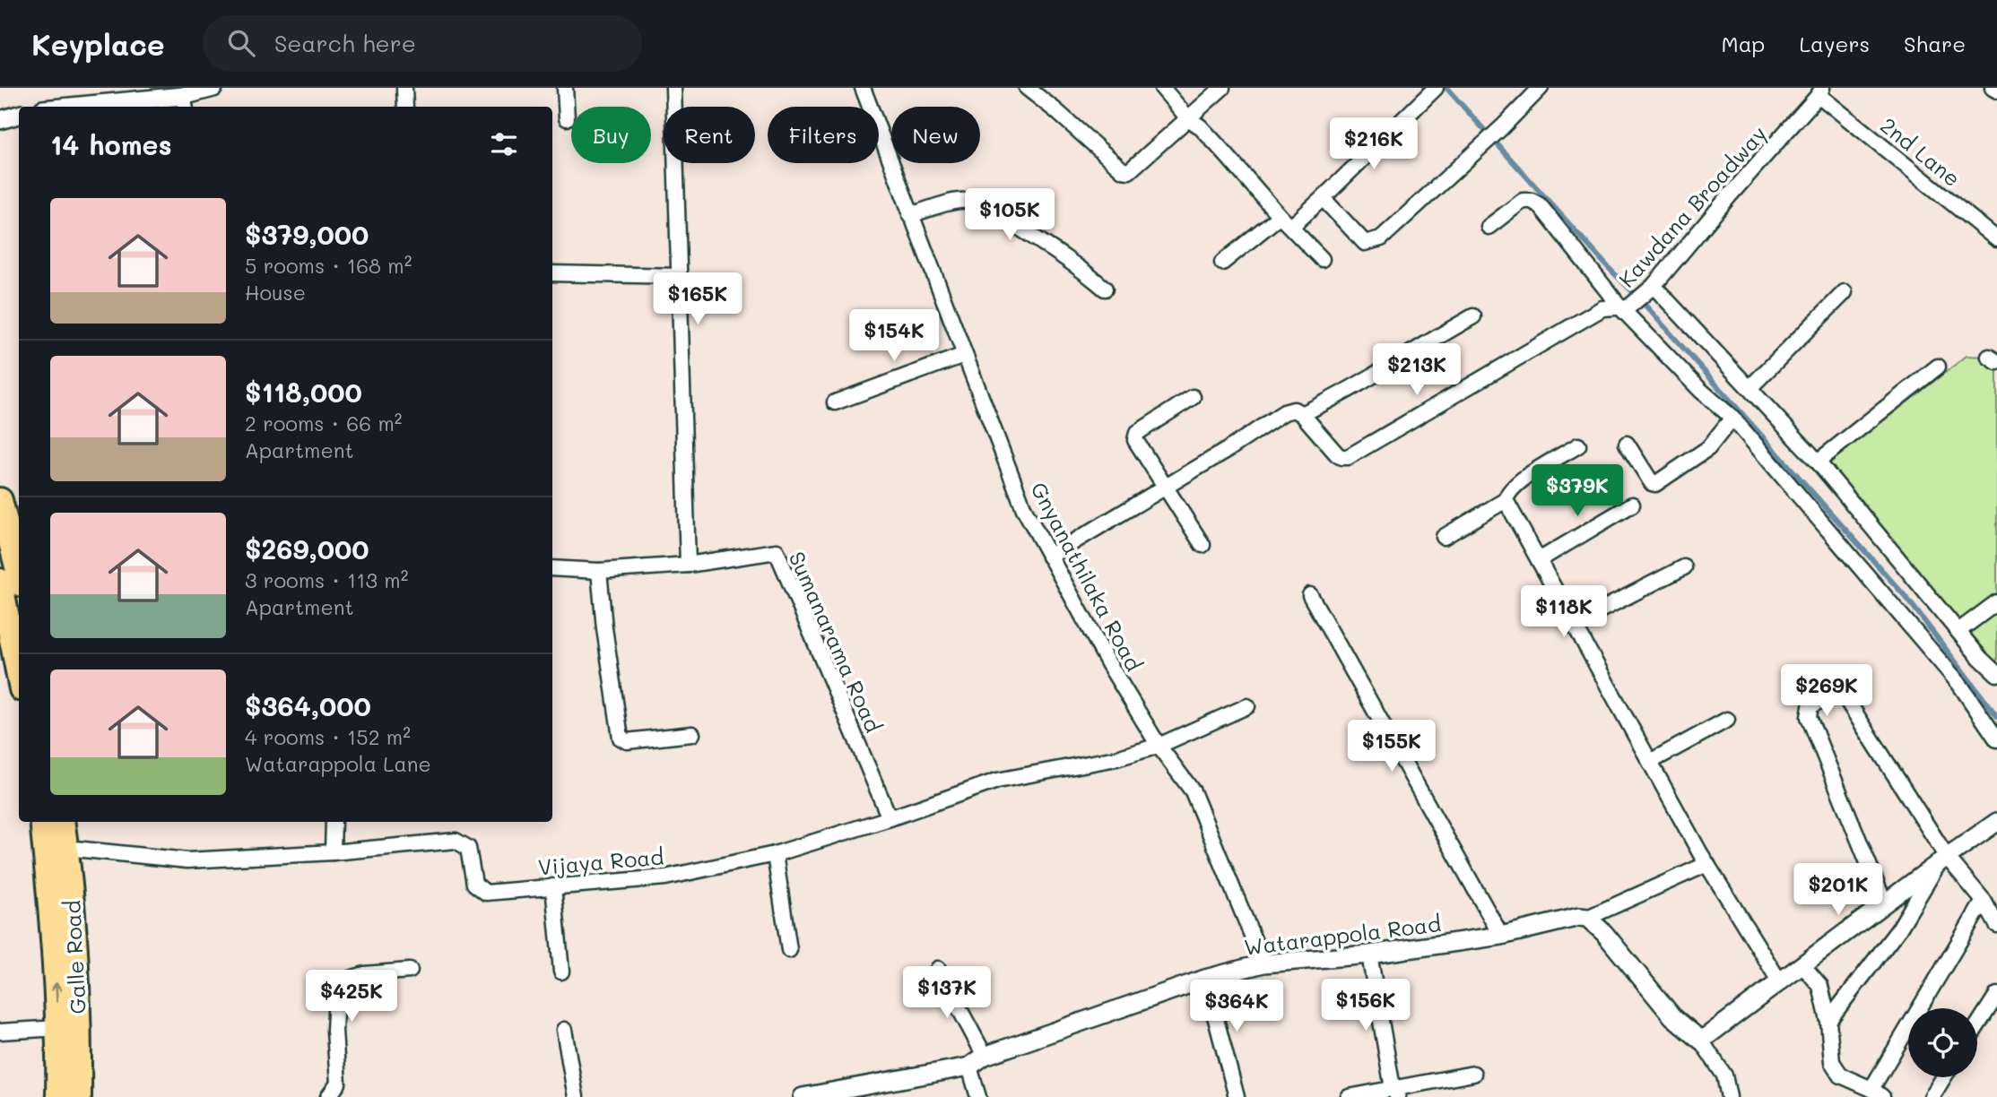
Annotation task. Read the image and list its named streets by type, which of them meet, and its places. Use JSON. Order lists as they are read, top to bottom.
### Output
{
  "streets": {
    "highway": ["Galle Road"],
    "street": [
      "2nd Lane",
      "Kawdana Broadway",
      "Gnyanathilaka Road",
      "Sumanarama Road",
      "Vijaya Road",
      "Watarappola Road"
    ]
  },
  "crossings": [
    ["2nd Lane", "Kawdana Broadway"],
    ["Gnyanathilaka Road", "Vijaya Road"],
    ["Gnyanathilaka Road", "Watarappola Road"],
    ["Sumanarama Road", "Vijaya Road"],
    ["Vijaya Road", "Galle Road"]
  ],
  "page": {
    "header": "Keyplace",
    "search": "Search here",
    "nav": ["Map", "Layers", "Share"],
    "chip": [
      "Buy",
      "Rent",
      "Filters",
      "New"
    ],
    "heading": "14 homes",
    "price": [
      "$216K",
      "$105K",
      "$165K",
      "$154K",
      "$213K",
      "$379K",
      "$118K",
      "$269K",
      "$155K",
      "$201K",
      "$137K",
      "$425K",
      "$156K",
      "$364K"
    ],
    "list": [
      {
        "name": "$379,000",
        "note": "5 rooms · 168 m² · House"
      },
      {
        "name": "$118,000",
        "note": "2 rooms · 66 m² · Apartment"
      },
      {
        "name": "$269,000",
        "note": "3 rooms · 113 m² · Apartment"
      },
      {
        "name": "$364,000",
        "note": "4 rooms · 152 m² · Watarappola Lane"
      }
    ]
  }
}
